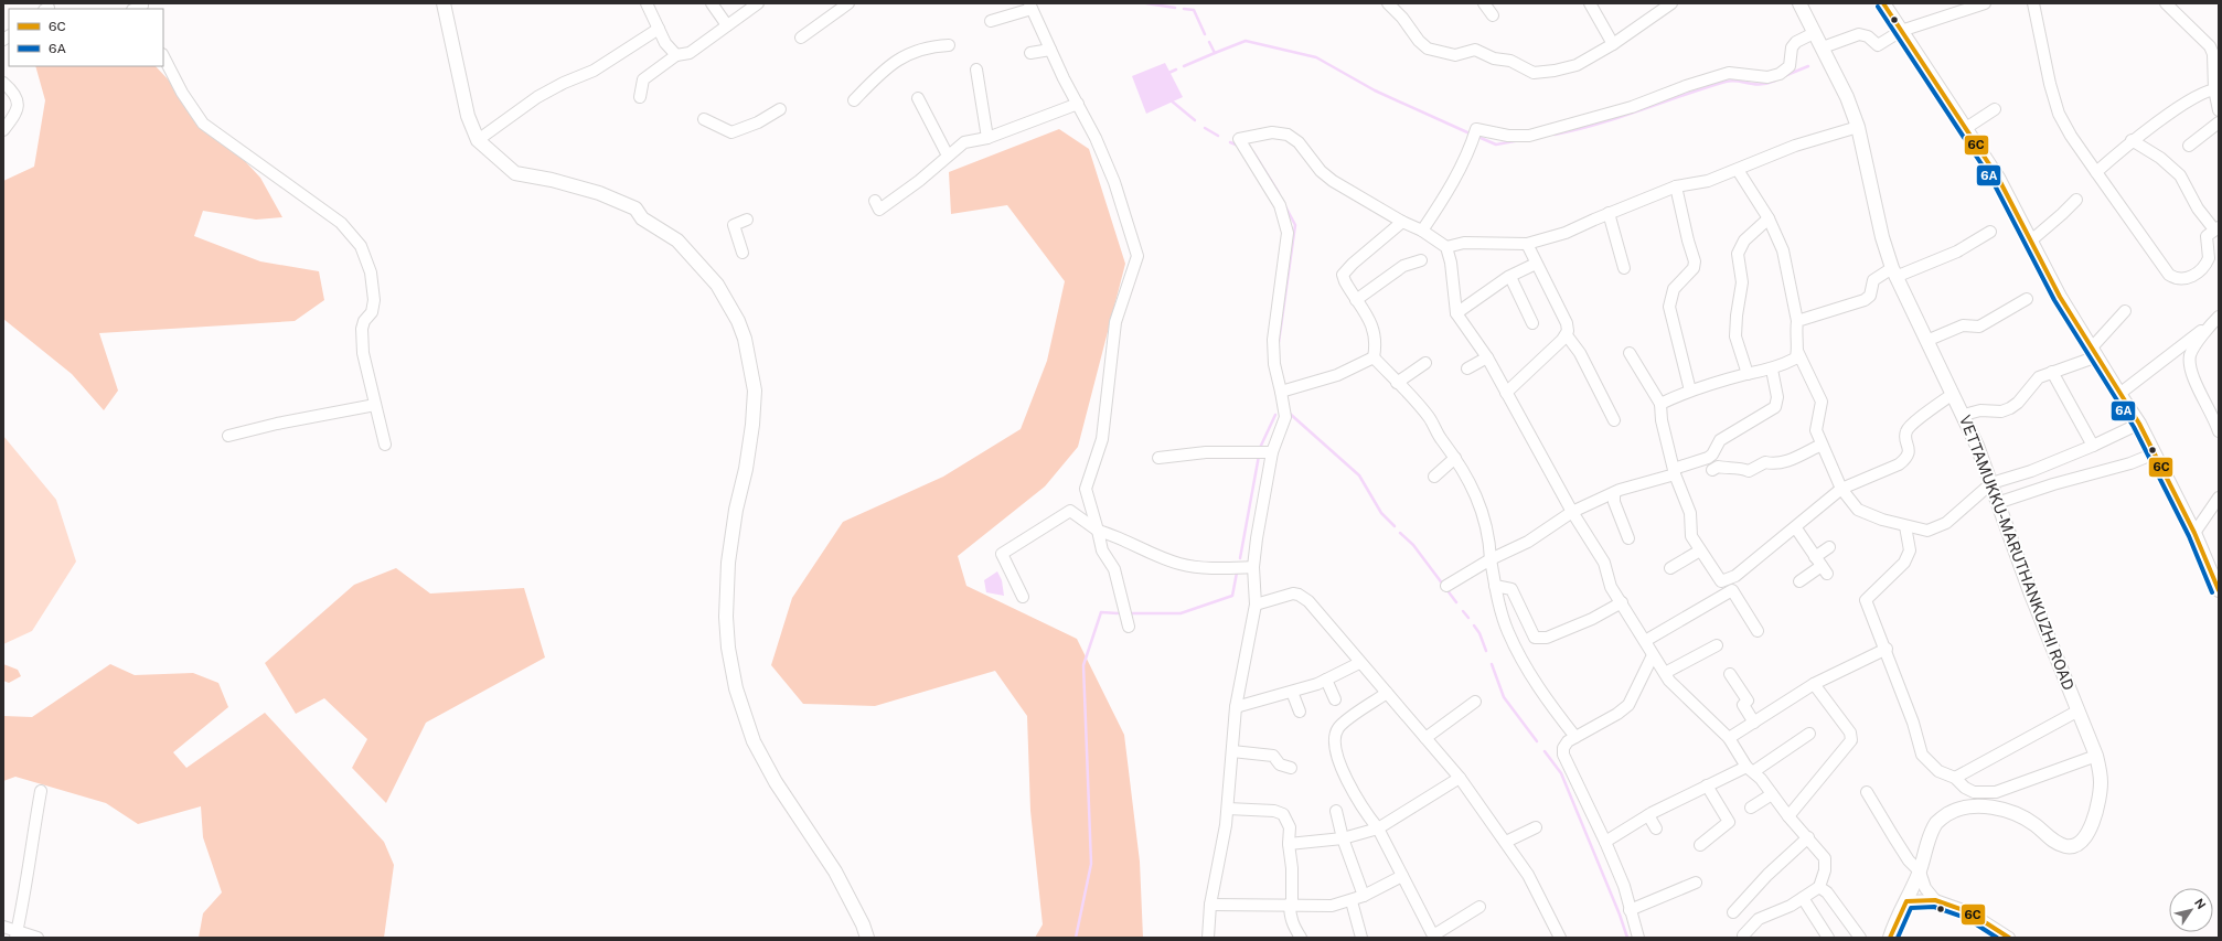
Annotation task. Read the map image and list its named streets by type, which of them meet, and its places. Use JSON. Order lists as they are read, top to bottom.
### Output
{
  "streets": {
    "main road": ["VETTAMUKKU-MARUTHANKUZHI ROAD"]
  },
  "lines": ["transit line 6C", "transit line 6A"],
  "legend": ["6C", "6A"],
  "north": "top right"
}
